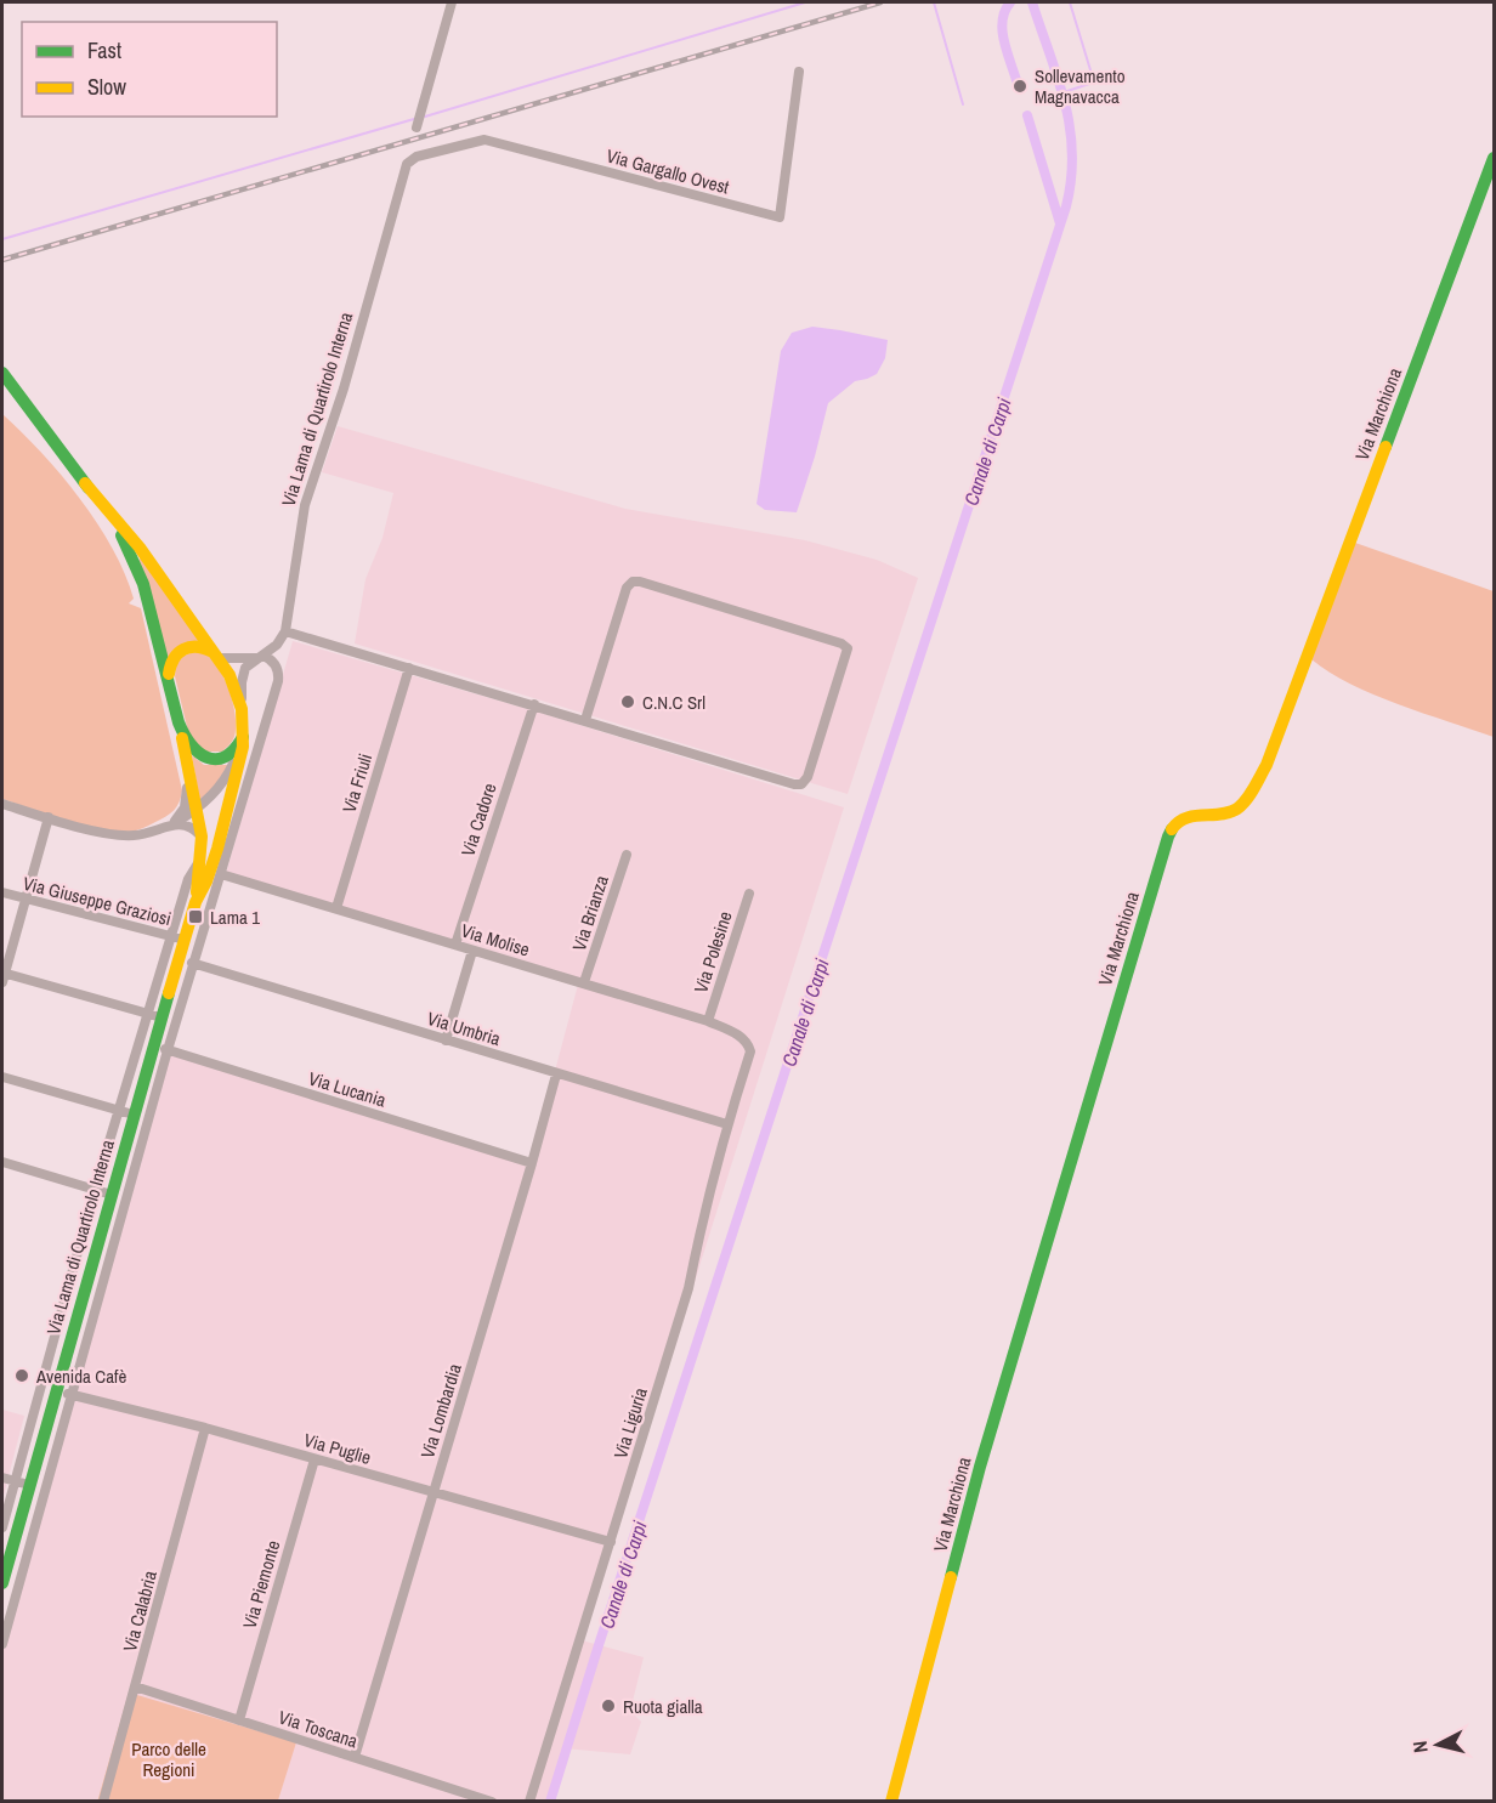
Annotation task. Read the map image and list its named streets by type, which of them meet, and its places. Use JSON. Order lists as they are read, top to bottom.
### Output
{
  "streets": {
    "main road": ["Via Lama di Quartirolo Interna", "Via Marchiona"],
    "street": [
      "Via Gargallo Ovest",
      "Via Friuli",
      "Via Cadore",
      "Via Giuseppe Graziosi",
      "Via Brianza",
      "Via Molise",
      "Via Polesine",
      "Via Umbria",
      "Via Lucania",
      "Via Lombardia",
      "Via Liguria",
      "Via Puglie",
      "Via Piemonte",
      "Via Calabria",
      "Via Toscana"
    ]
  },
  "crossings": [
    ["Via Gargallo Ovest", "Via Lama di Quartirolo Interna"],
    ["Via Lama di Quartirolo Interna", "Via Giuseppe Graziosi"],
    ["Via Lama di Quartirolo Interna", "Via Lucania"],
    ["Via Lama di Quartirolo Interna", "Via Puglie"],
    ["Via Friuli", "Via Molise"],
    ["Via Cadore", "Via Molise"],
    ["Via Brianza", "Via Molise"],
    ["Via Molise", "Via Polesine"],
    ["Via Molise", "Via Liguria"],
    ["Via Umbria", "Via Lombardia"],
    ["Via Umbria", "Via Liguria"],
    ["Via Lucania", "Via Lombardia"],
    ["Via Lombardia", "Via Puglie"],
    ["Via Lombardia", "Via Toscana"],
    ["Via Liguria", "Via Puglie"],
    ["Via Puglie", "Via Piemonte"],
    ["Via Puglie", "Via Calabria"],
    ["Via Piemonte", "Via Toscana"],
    ["Via Calabria", "Via Toscana"]
  ],
  "water": ["Canale di Carpi"],
  "parks": ["Parco delle Regioni"],
  "places": {
    "other": [
      "Sollevamento Magnavacca",
      "C.N.C Srl",
      "Avenida Cafè",
      "Ruota gialla"
    ],
    "transit": ["Lama 1"]
  },
  "legend": ["Fast", "Slow"],
  "north": "left"
}
